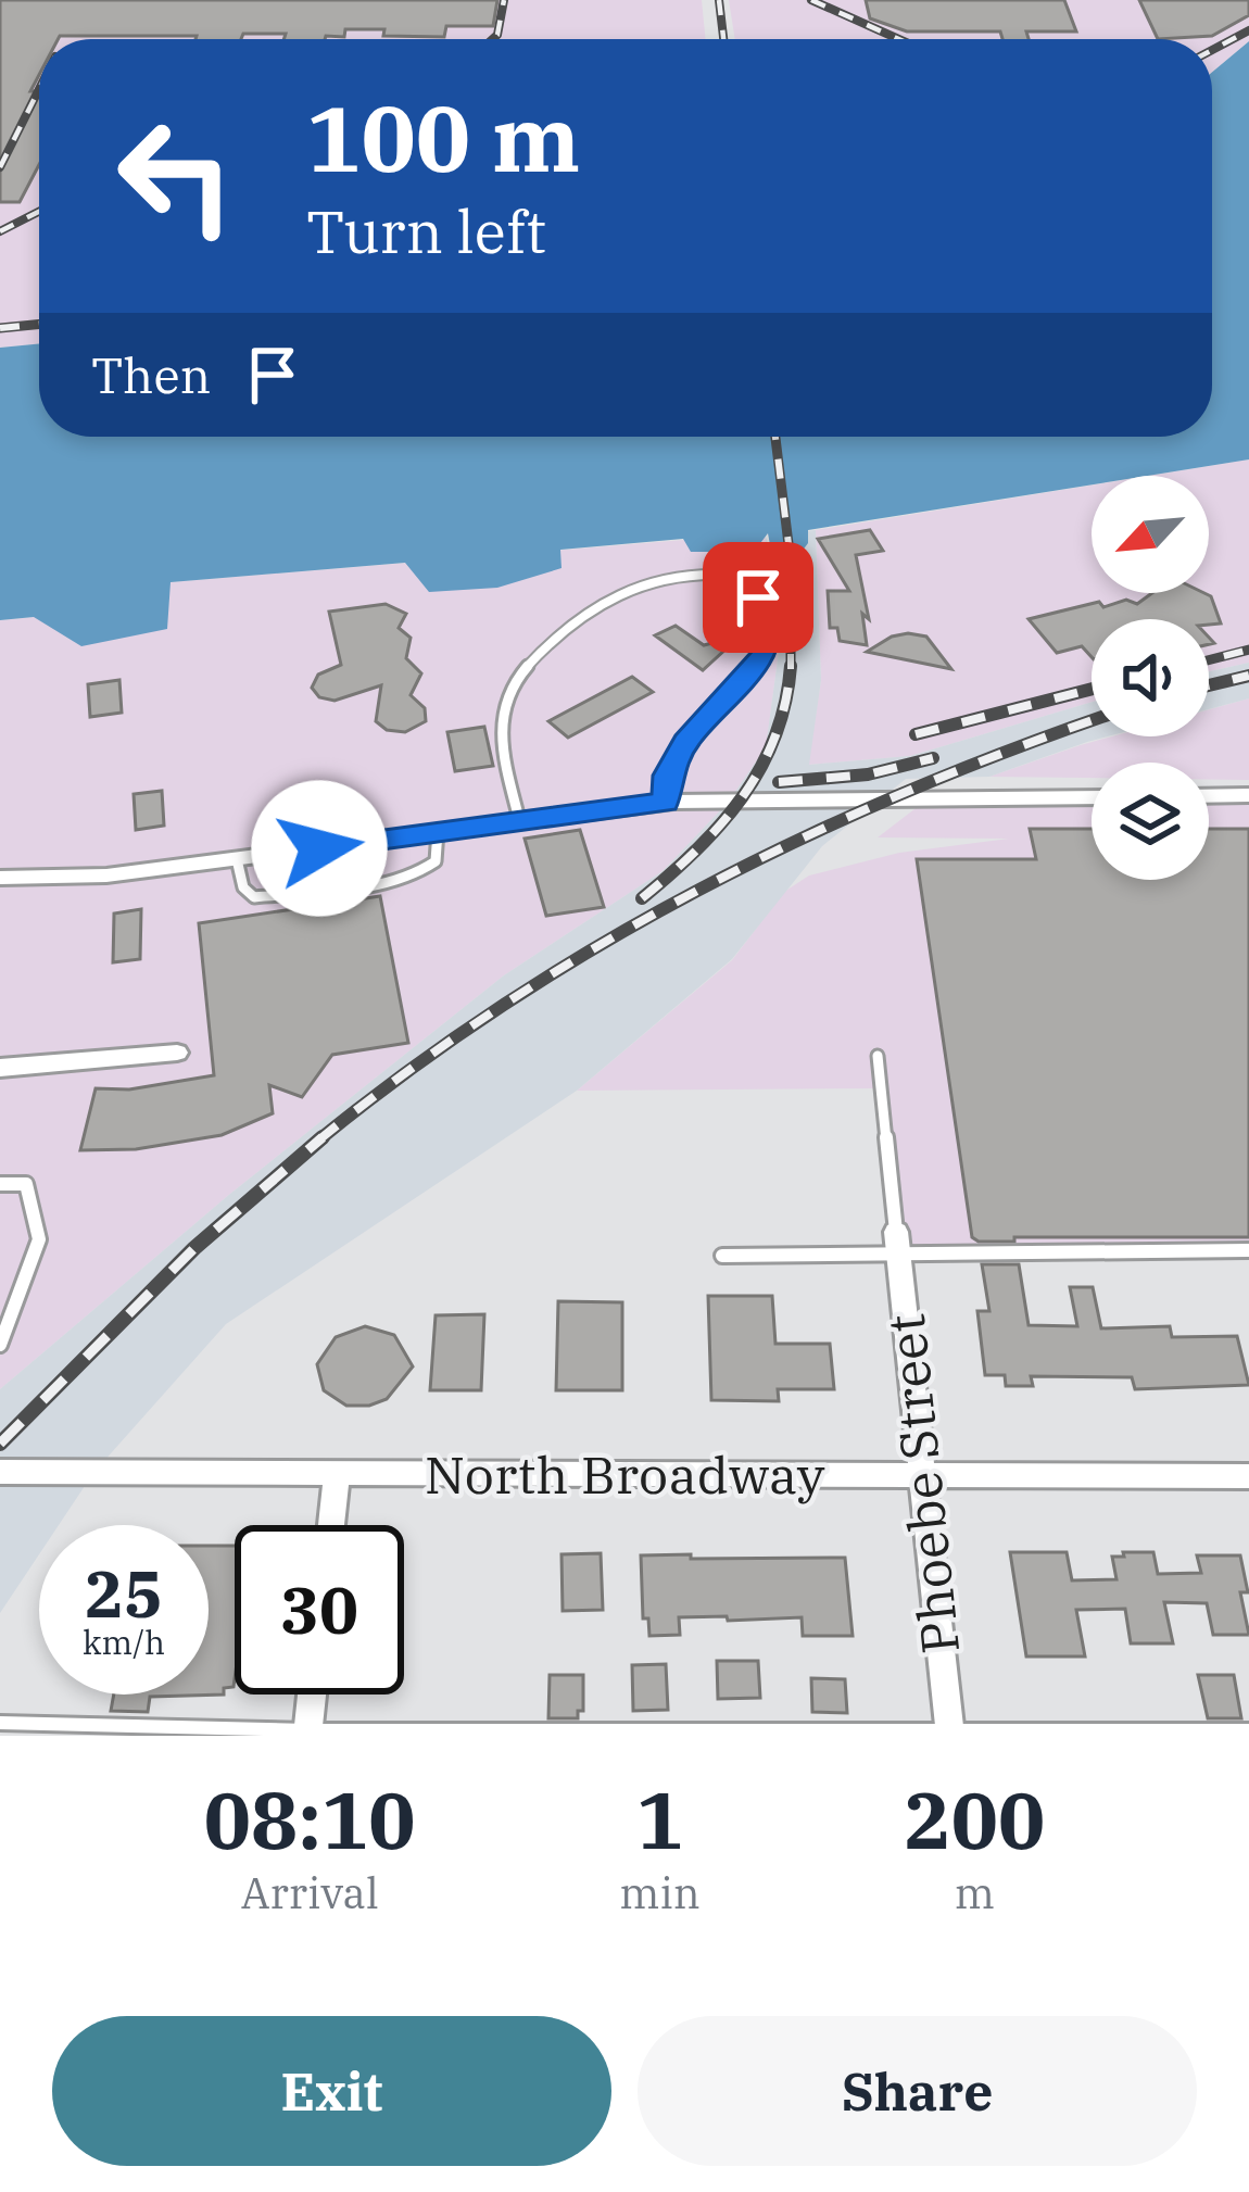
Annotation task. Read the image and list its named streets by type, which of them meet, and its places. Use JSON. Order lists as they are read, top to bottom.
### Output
{
  "streets": {
    "street": ["North Broadway", "Phoebe Street"]
  },
  "crossings": [
    ["North Broadway", "Phoebe Street"]
  ],
  "north": "bottom left",
  "page": {
    "turn": ["100 m", "Turn left"],
    "then": "Then",
    "speed": "25 km/h",
    "limit": "30",
    "eta": [
      "08:10",
      "Arrival",
      "1",
      "min",
      "200",
      "m"
    ],
    "buttons": ["Exit", "Share"]
  }
}
